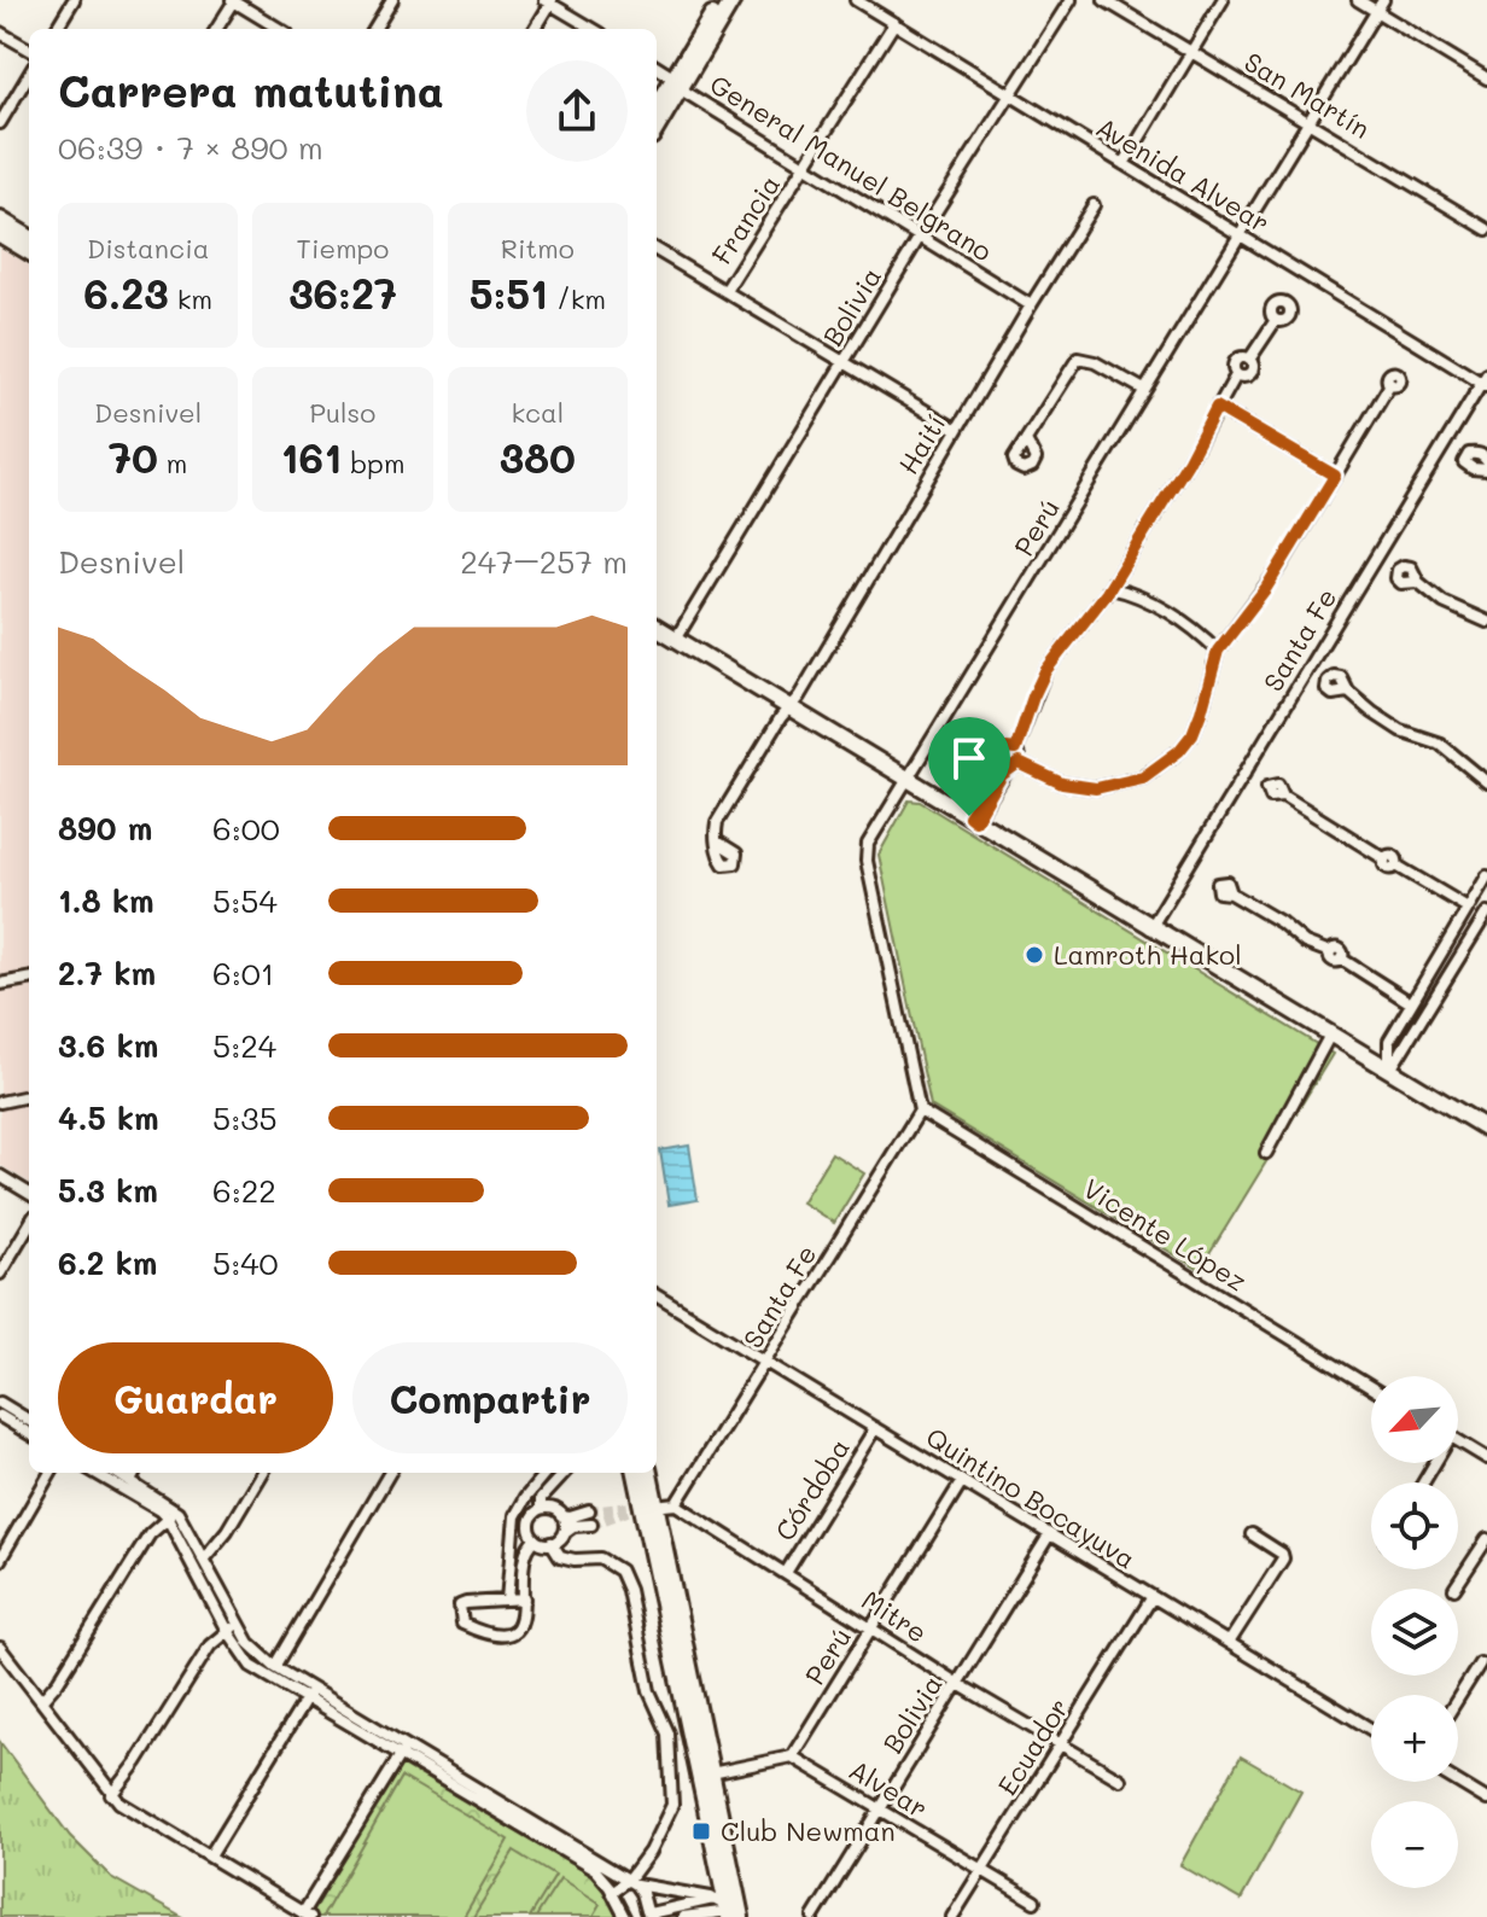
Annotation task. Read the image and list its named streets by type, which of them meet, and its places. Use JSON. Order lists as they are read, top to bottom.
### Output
{
  "streets": {
    "street": [
      "San Martín",
      "General Manuel Belgrano",
      "Avenida Alvear",
      "Francia",
      "Bolivia",
      "Haití",
      "Perú",
      "Santa Fe",
      "Vicente López",
      "Córdoba",
      "Quintino Bocayuva",
      "Mitre",
      "Ecuador",
      "Alvear"
    ]
  },
  "crossings": [
    ["San Martín", "Perú"],
    ["General Manuel Belgrano", "Francia"],
    ["General Manuel Belgrano", "Bolivia"],
    ["General Manuel Belgrano", "Haití"],
    ["Avenida Alvear", "Francia"],
    ["Avenida Alvear", "Bolivia"],
    ["Avenida Alvear", "Perú"],
    ["Avenida Alvear", "Santa Fe"],
    ["Bolivia", "Quintino Bocayuva"],
    ["Bolivia", "Mitre"],
    ["Bolivia", "Alvear"],
    ["Perú", "Santa Fe"],
    ["Perú", "Vicente López"],
    ["Perú", "Quintino Bocayuva"],
    ["Perú", "Mitre"],
    ["Perú", "Alvear"],
    ["Santa Fe", "Vicente López"],
    ["Santa Fe", "Quintino Bocayuva"],
    ["Santa Fe", "Mitre"],
    ["Córdoba", "Quintino Bocayuva"],
    ["Córdoba", "Mitre"],
    ["Quintino Bocayuva", "Ecuador"],
    ["Mitre", "Ecuador"],
    ["Ecuador", "Alvear"]
  ],
  "places": {
    "other": ["Lamroth Hakol"],
    "transit": ["Club Newman"]
  },
  "north": "bottom left",
  "page": {
    "heading": ["Carrera matutina", "06:39 · 7 × 890 m"],
    "stats": [
      ["Distancia", "6.23 km"],
      ["Tiempo", "36:27"],
      ["Ritmo", "5:51 /km"],
      ["Desnivel", "70 m"],
      ["Pulso", "161 bpm"],
      ["kcal", "380"]
    ],
    "chart": ["Desnivel", "247–257 m"],
    "list": [
      {
        "name": "890 m",
        "note": "6:00"
      },
      {
        "name": "1.8 km",
        "note": "5:54"
      },
      {
        "name": "2.7 km",
        "note": "6:01"
      },
      {
        "name": "3.6 km",
        "note": "5:24"
      },
      {
        "name": "4.5 km",
        "note": "5:35"
      },
      {
        "name": "5.3 km",
        "note": "6:22"
      },
      {
        "name": "6.2 km",
        "note": "5:40"
      }
    ],
    "buttons": ["Guardar", "Compartir"],
    "map_buttons": ["+", "−"]
  }
}
